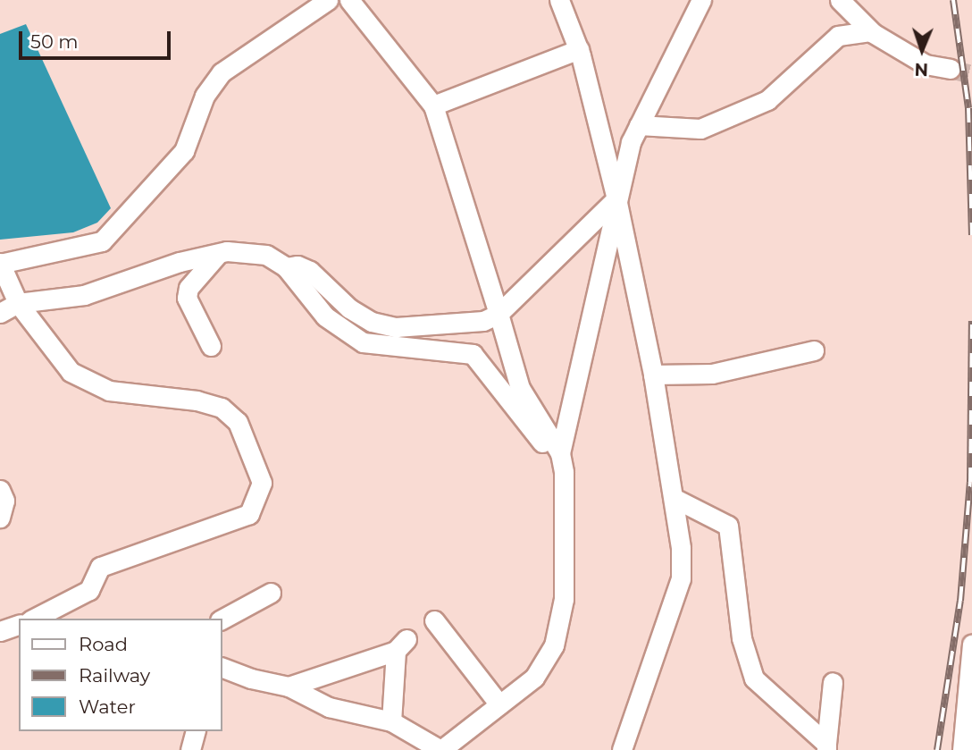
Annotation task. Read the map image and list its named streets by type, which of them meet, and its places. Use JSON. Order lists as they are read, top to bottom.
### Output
{
  "legend": ["Road", "Railway", "Water"],
  "scale_bar": "50 m",
  "north": "bottom"
}
